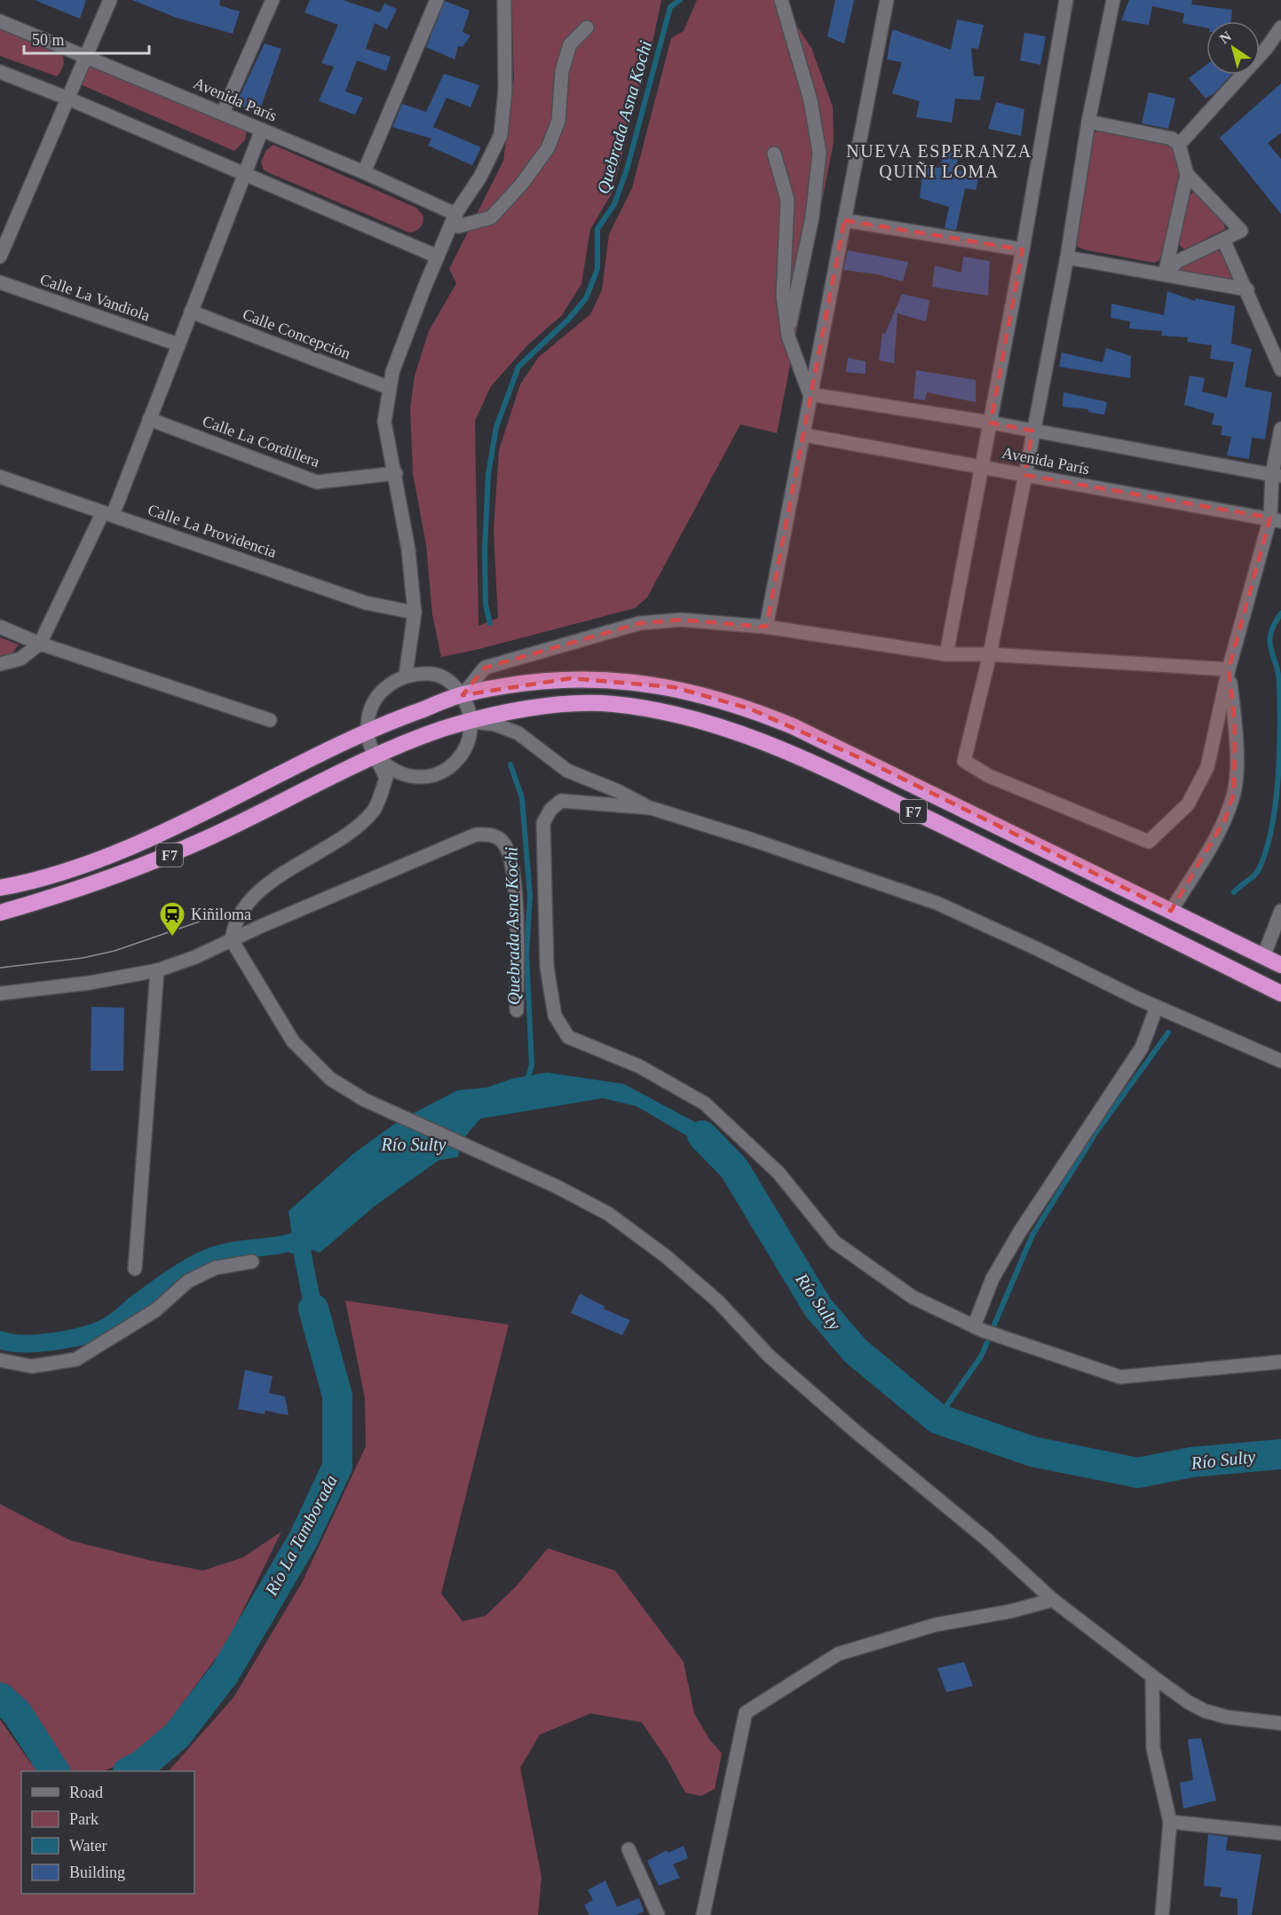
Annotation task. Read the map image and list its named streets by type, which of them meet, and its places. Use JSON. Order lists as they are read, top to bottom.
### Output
{
  "streets": {
    "highway": ["F7"],
    "street": [
      "Avenida París",
      "Calle La Vandiola",
      "Calle Concepción",
      "Calle La Cordillera",
      "Calle La Providencia"
    ]
  },
  "districts": ["NUEVA ESPERANZA QUIÑI LOMA"],
  "water": ["Quebrada Asna Kochi", "Río Sulty", "Río La Tamborada"],
  "places": {
    "station": ["Kiñiloma"]
  },
  "legend": [
    "Road",
    "Park",
    "Water",
    "Building"
  ],
  "scale_bar": "50 m",
  "north": "top left"
}
